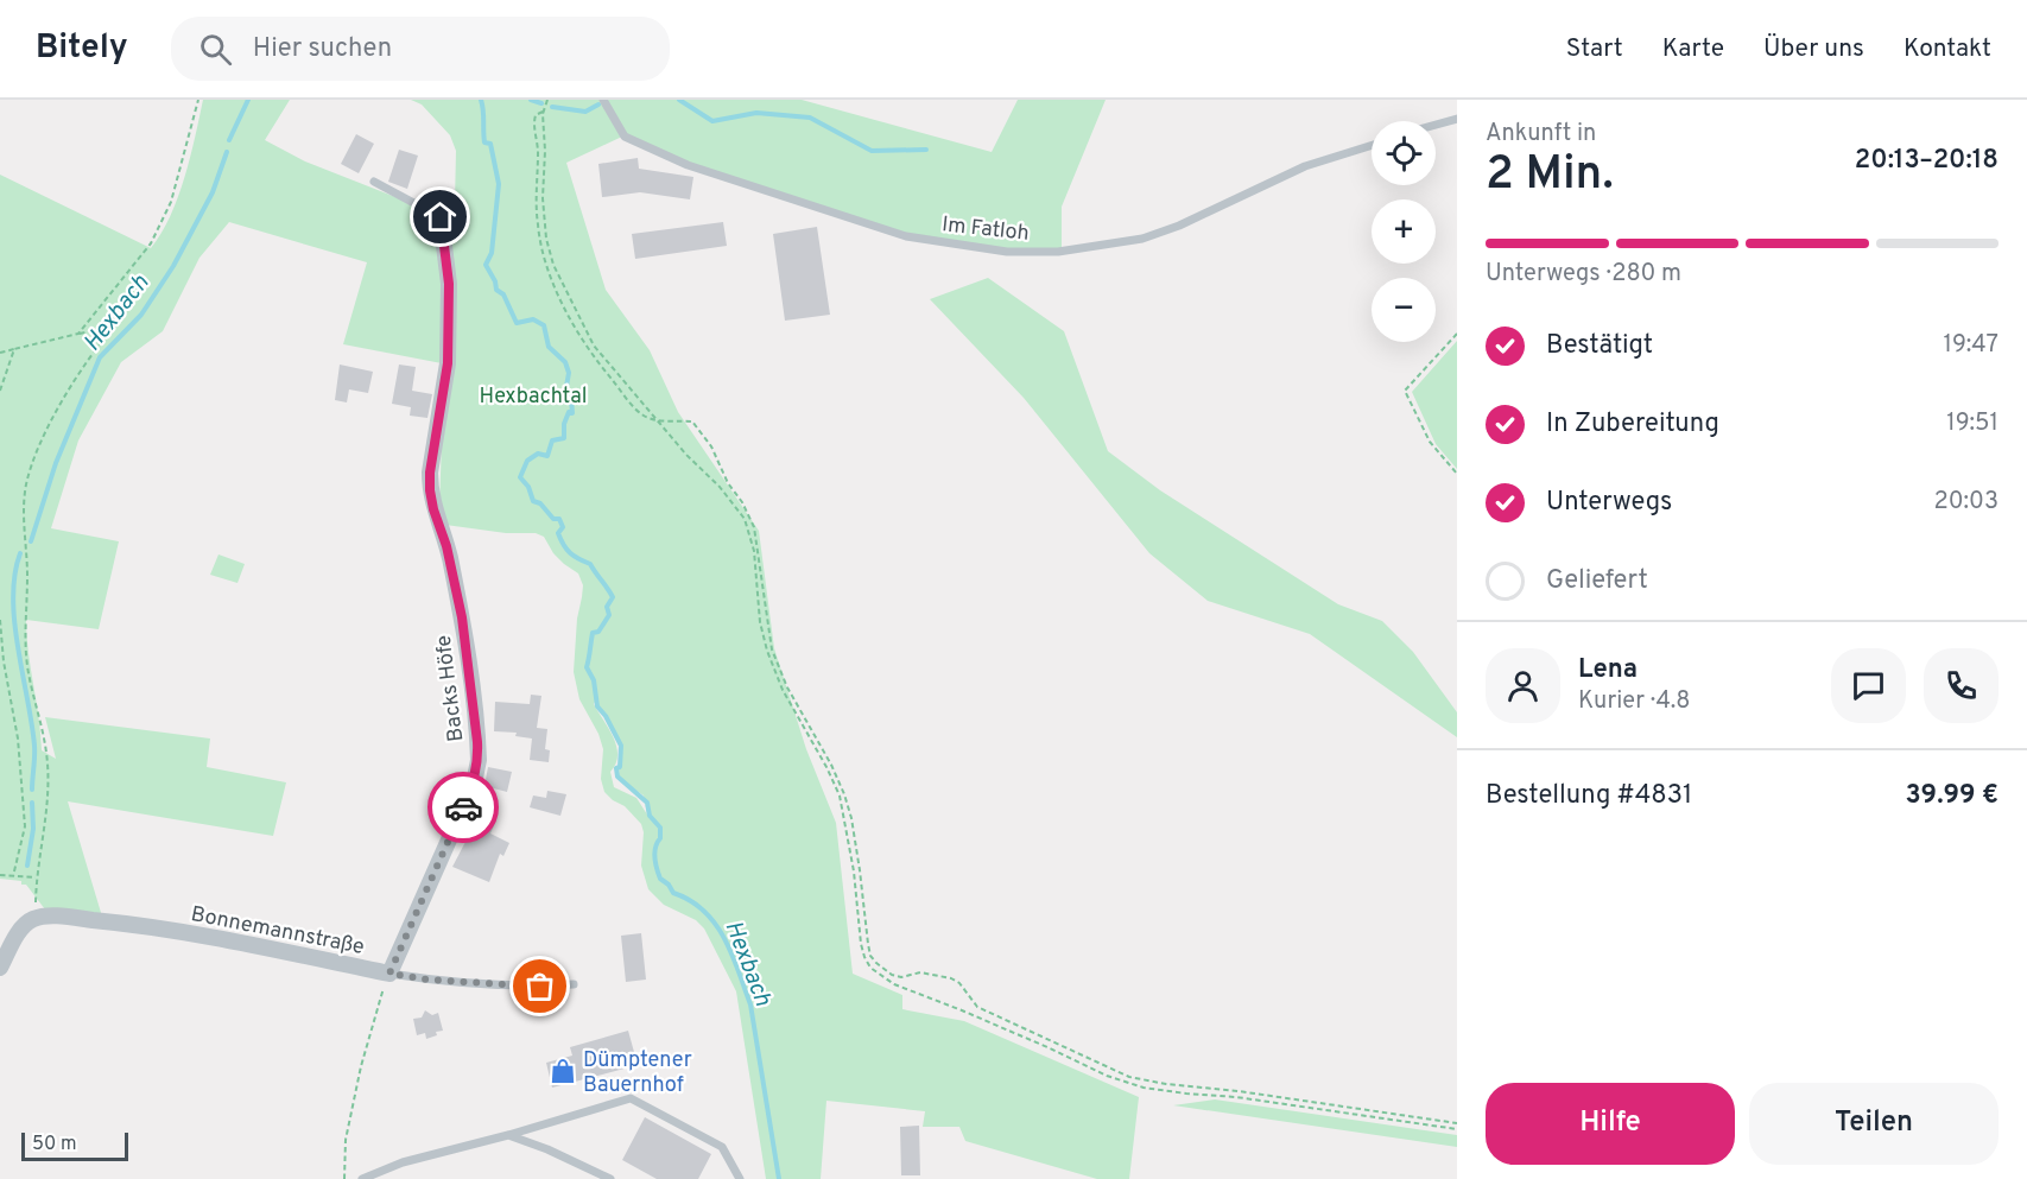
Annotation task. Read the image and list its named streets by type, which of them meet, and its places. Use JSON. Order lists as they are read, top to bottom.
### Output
{
  "streets": {
    "street": ["Backs Höfe", "Bonnemannstraße"],
    "lane": ["Im Fatloh"]
  },
  "crossings": [
    ["Backs Höfe", "Bonnemannstraße"]
  ],
  "water": ["Hexbach"],
  "parks": ["Hexbachtal"],
  "places": {
    "shop": ["Dümptener Bauernhof"]
  },
  "scale_bar": "50 m",
  "page": {
    "header": "Bitely",
    "search": "Hier suchen",
    "nav": [
      "Start",
      "Karte",
      "Über uns",
      "Kontakt"
    ],
    "heading": ["2 Min.", "Ankunft in", "20:13–20:18"],
    "panel": [
      "Lena",
      "Kurier · 4.8",
      "Bestellung #4831",
      "39.99 €"
    ],
    "map_buttons": ["+", "−"],
    "bar": "Unterwegs · 280 m",
    "list": [
      ["Bestätigt", "19:47"],
      ["In Zubereitung", "19:51"],
      ["Unterwegs", "20:03"],
      "Geliefert"
    ],
    "buttons": ["Hilfe", "Teilen"],
    "scale": "50 m"
  }
}
